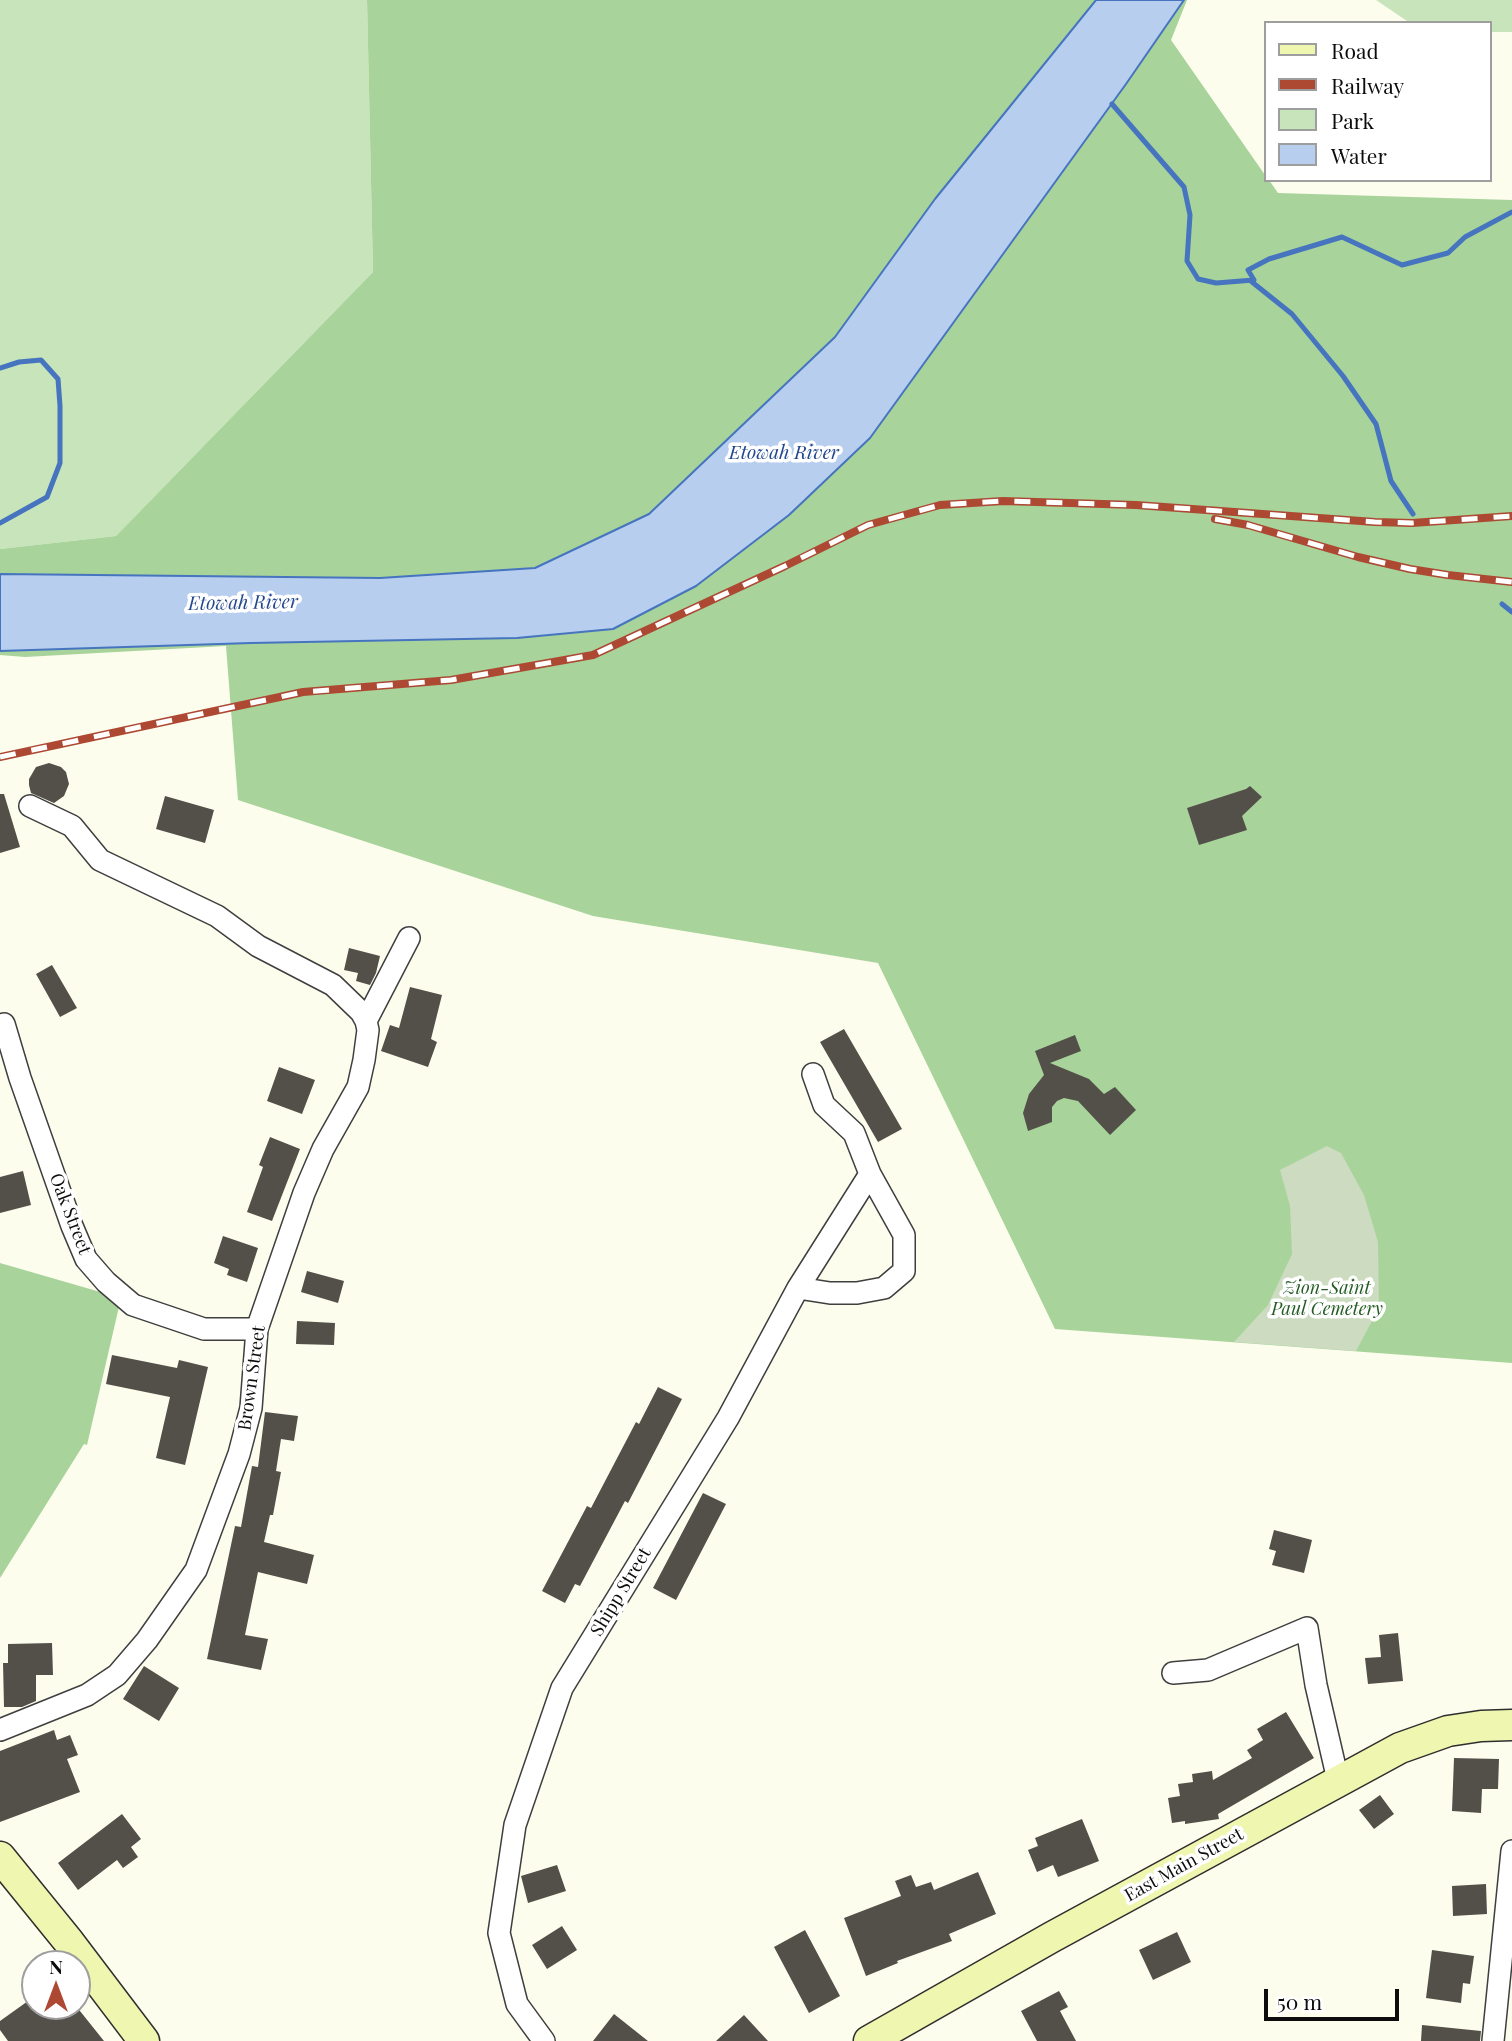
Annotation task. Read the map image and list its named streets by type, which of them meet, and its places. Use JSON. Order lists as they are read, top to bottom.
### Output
{
  "streets": {
    "main road": ["East Main Street"],
    "street": ["Oak Street", "Brown Street", "Shipp Street"]
  },
  "crossings": [
    ["Oak Street", "Brown Street"]
  ],
  "water": ["Etowah River"],
  "parks": ["Zion-Saint Paul Cemetery"],
  "legend": [
    "Road",
    "Railway",
    "Park",
    "Water"
  ],
  "scale_bar": "50 m",
  "north": "top"
}
